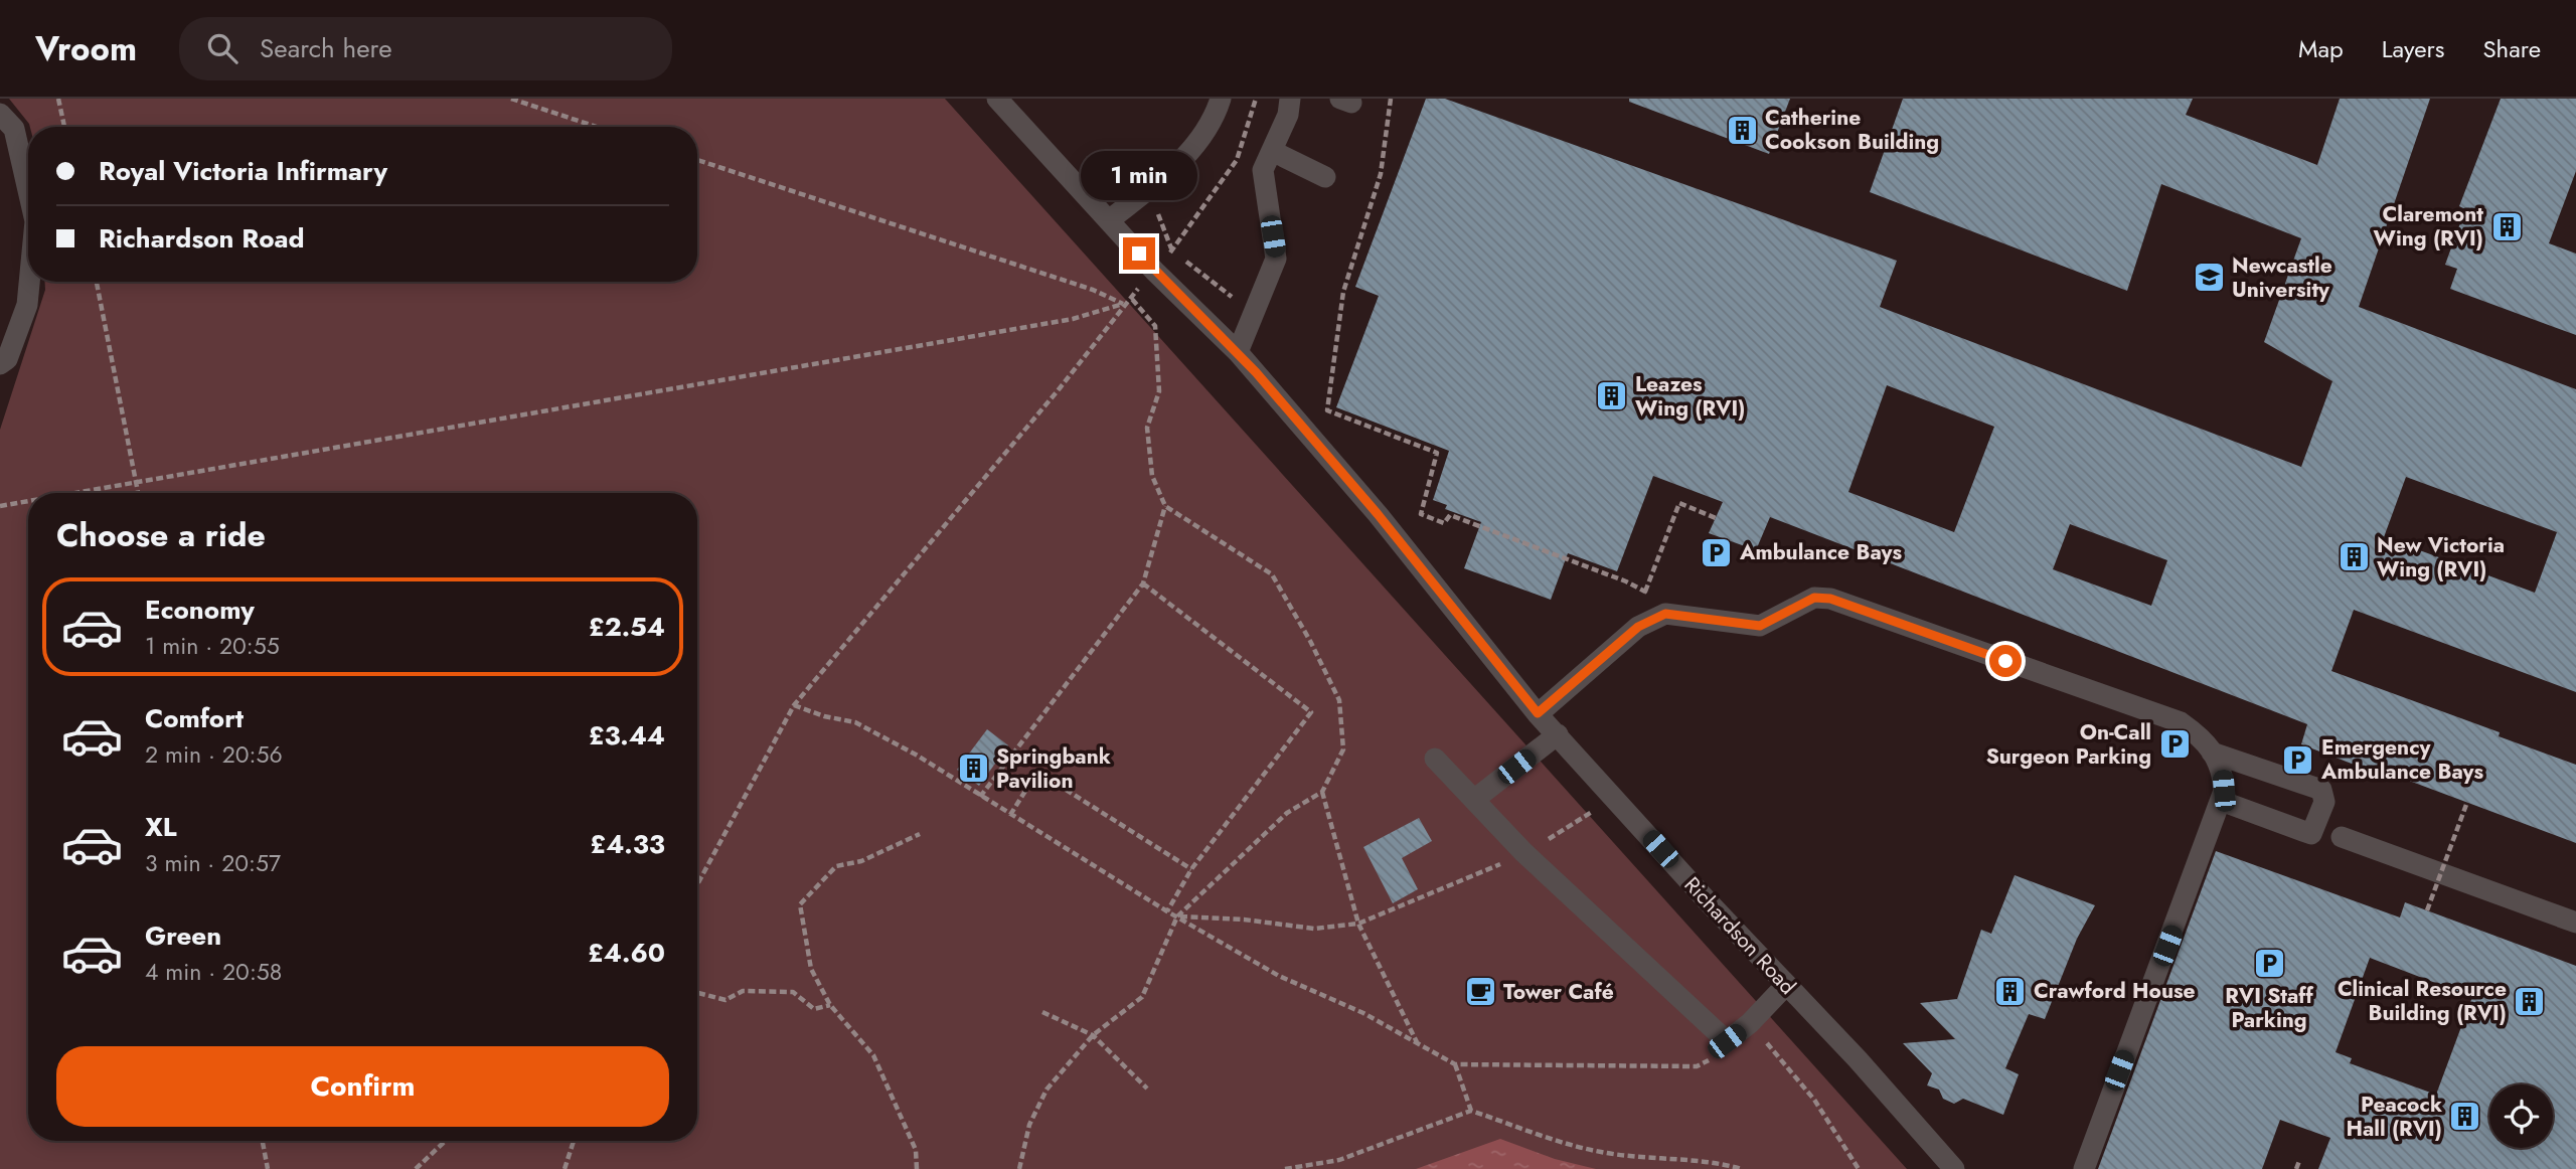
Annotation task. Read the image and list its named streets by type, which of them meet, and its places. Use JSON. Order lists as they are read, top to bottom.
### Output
{
  "streets": {
    "street": ["Richardson Road"]
  },
  "places": {
    "building": [
      "Catherine Cookson Building",
      "Claremont Wing (RVI)",
      "Leazes Wing (RVI)",
      "New Victoria Wing (RVI)",
      "Springbank Pavilion",
      "Crawford House",
      "Clinical Resource Building (RVI)",
      "Peacock Hall (RVI)"
    ],
    "school or university": ["Newcastle University"],
    "parking": [
      "Ambulance Bays",
      "On-Call Surgeon Parking",
      "Emergency Ambulance Bays",
      "RVI Staff Parking"
    ],
    "cafe": ["Tower Café"]
  },
  "page": {
    "header": "Vroom",
    "search": "Search here",
    "nav": ["Map", "Layers", "Share"],
    "banner": ["Royal Victoria Infirmary", "Richardson Road"],
    "bubble": "1 min",
    "heading": "Choose a ride",
    "list": [
      {
        "name": "Economy",
        "note": "1 min · 20:55",
        "value": "£2.54"
      },
      {
        "name": "Comfort",
        "note": "2 min · 20:56",
        "value": "£3.44"
      },
      {
        "name": "XL",
        "note": "3 min · 20:57",
        "value": "£4.33"
      },
      {
        "name": "Green",
        "note": "4 min · 20:58",
        "value": "£4.60"
      }
    ],
    "buttons": "Confirm"
  }
}
